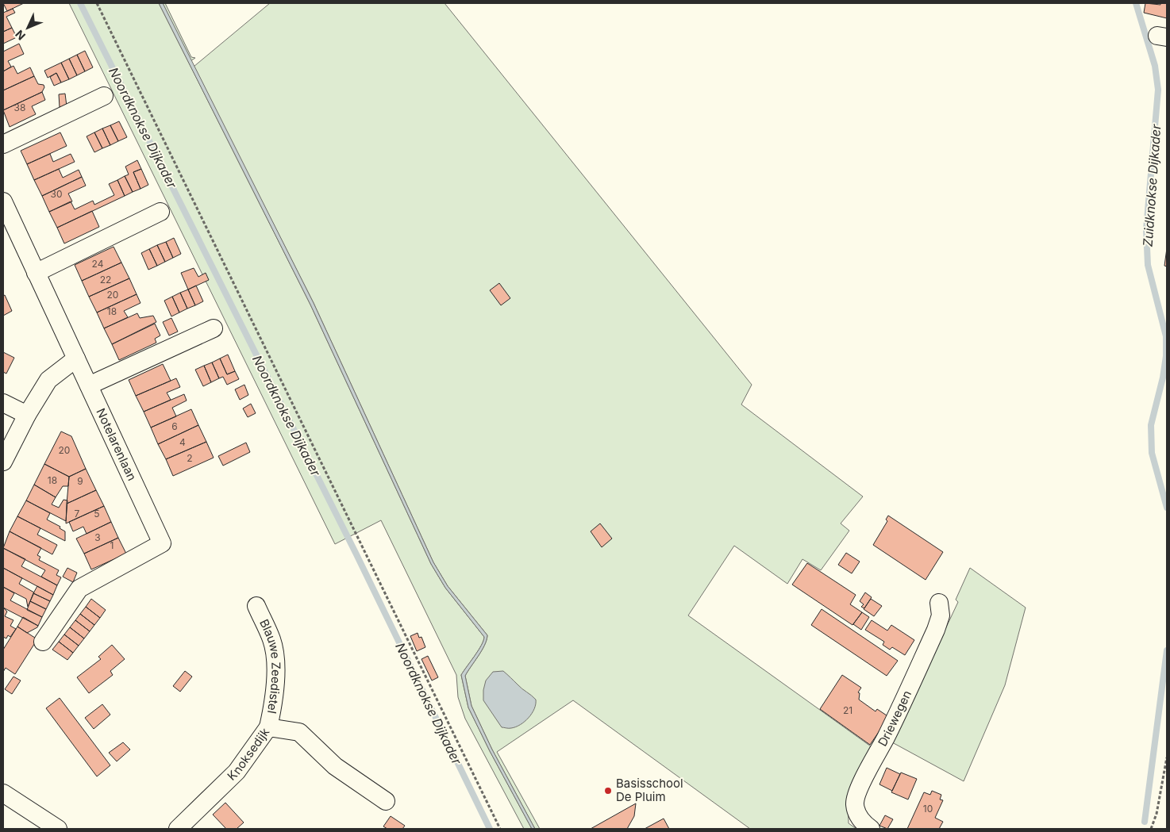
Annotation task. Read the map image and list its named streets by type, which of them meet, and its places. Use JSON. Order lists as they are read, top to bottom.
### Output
{
  "streets": {
    "street": [
      "Notelarenlaan",
      "Blauwe Zeedistel",
      "Driewegen",
      "Knoksedijk"
    ]
  },
  "crossings": [
    ["Blauwe Zeedistel", "Knoksedijk"]
  ],
  "water": ["Noordknokse Dijkader", "Zuidknokse Dijkader"],
  "places": ["Basisschool De Pluim"],
  "house_numbers": [
    "38",
    "30",
    "24",
    "22",
    "20",
    "18",
    "6",
    "4",
    "20",
    "2",
    "18",
    "9",
    "7",
    "5",
    "3",
    "1",
    "21",
    "10"
  ],
  "north": "bottom left"
}
